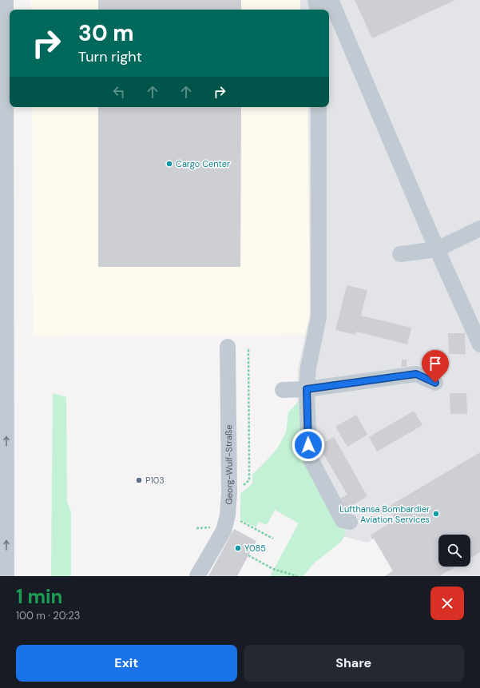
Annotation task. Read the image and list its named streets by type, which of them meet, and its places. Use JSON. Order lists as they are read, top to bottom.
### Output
{
  "streets": {
    "street": ["Georg-Wulf-Straße"]
  },
  "places": [
    "Cargo Center",
    "P103",
    "Lufthansa Bombardier Aviation Services",
    "Y085"
  ],
  "page": {
    "turn": ["30 m", "Turn right"],
    "heading": ["1 min", "100 m · 20:23"],
    "buttons": ["Exit", "Share"]
  }
}
